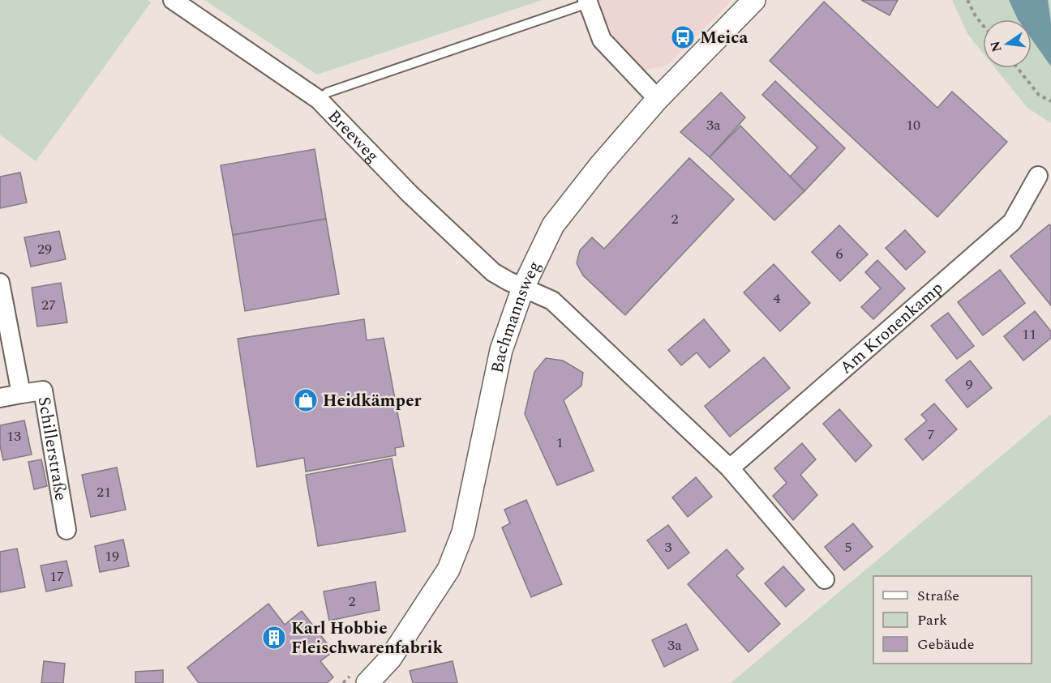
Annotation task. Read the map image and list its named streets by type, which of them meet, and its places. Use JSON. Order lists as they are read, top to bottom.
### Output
{
  "streets": {
    "street": [
      "Breeweg",
      "Bachmannsweg",
      "Am Kronenkamp",
      "Schillerstraße"
    ]
  },
  "crossings": [
    ["Breeweg", "Bachmannsweg"]
  ],
  "places": {
    "bus stop": ["Meica"],
    "shop": ["Heidkämper"],
    "building": ["Karl Hobbie Fleischwarenfabrik"]
  },
  "house_numbers": [
    "3a",
    "10",
    "2",
    "29",
    "6",
    "4",
    "27",
    "11",
    "9",
    "7",
    "13",
    "1",
    "21",
    "3",
    "5",
    "19",
    "17",
    "2",
    "3a"
  ],
  "legend": ["Straße", "Park", "Gebäude"],
  "north": "left"
}
